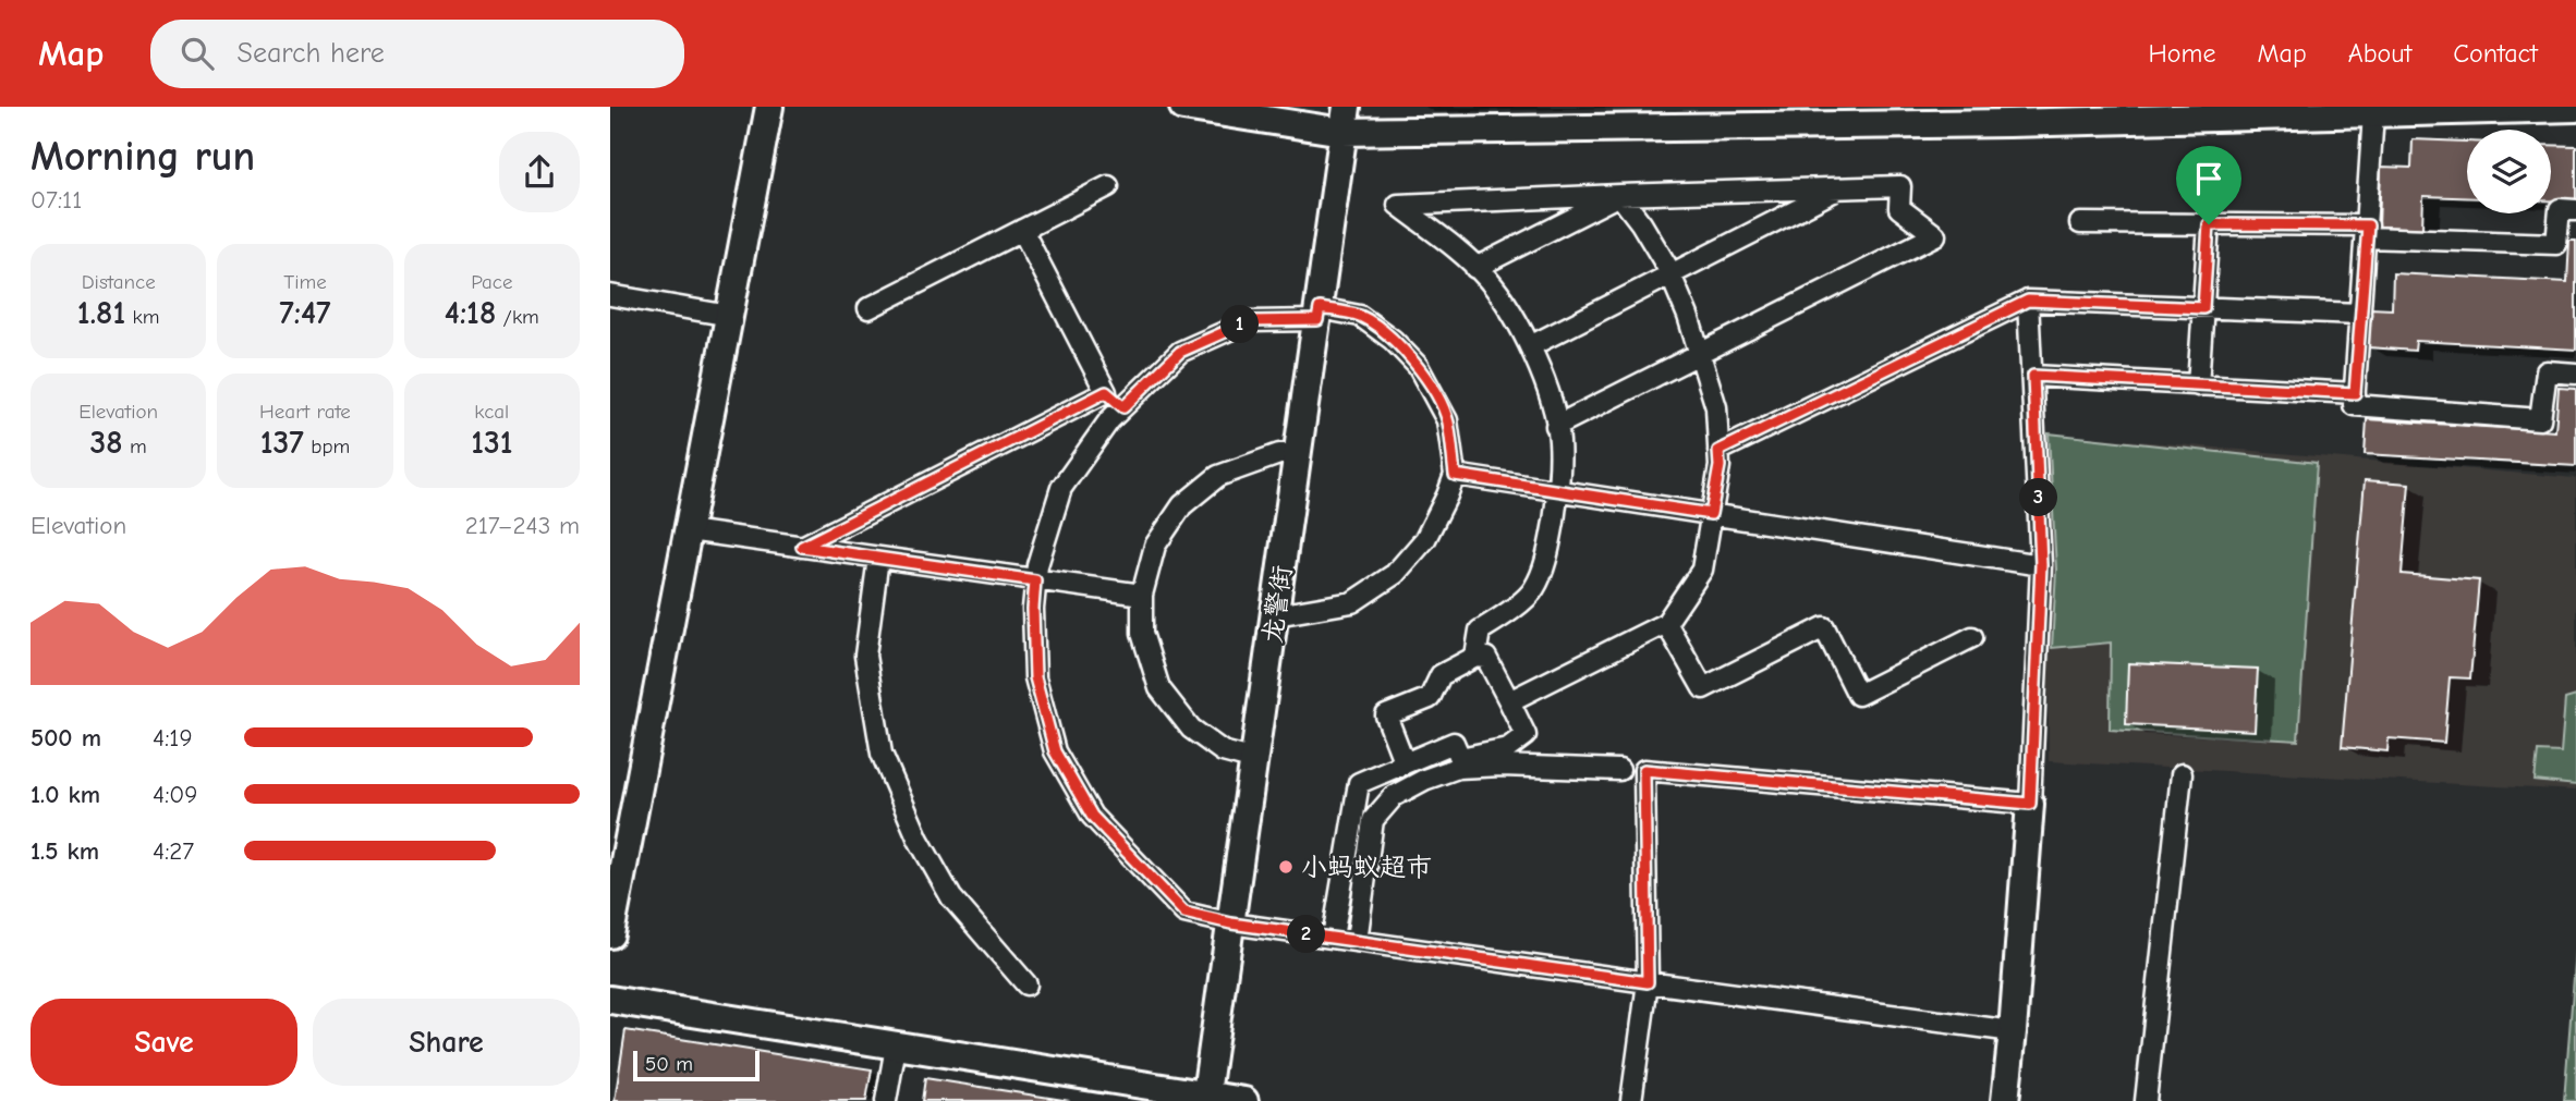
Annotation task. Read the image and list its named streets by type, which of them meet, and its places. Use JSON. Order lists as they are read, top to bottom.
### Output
{
  "streets": {
    "street": ["龙警街"]
  },
  "places": ["小蚂蚁超市"],
  "scale_bar": "50 m",
  "page": {
    "header": "Map",
    "search": "Search here",
    "nav": [
      "Home",
      "Map",
      "About",
      "Contact"
    ],
    "heading": ["Morning run", "07:11"],
    "stats": [
      ["Distance", "1.81 km"],
      ["Time", "7:47"],
      ["Pace", "4:18 /km"],
      ["Elevation", "38 m"],
      ["Heart rate", "137 bpm"],
      ["kcal", "131"]
    ],
    "pins": ["1", "3", "2"],
    "chart": ["Elevation", "217–243 m"],
    "list": [
      {
        "name": "500 m",
        "note": "4:19"
      },
      {
        "name": "1.0 km",
        "note": "4:09"
      },
      {
        "name": "1.5 km",
        "note": "4:27"
      }
    ],
    "buttons": ["Save", "Share"],
    "scale": "50 m"
  }
}
